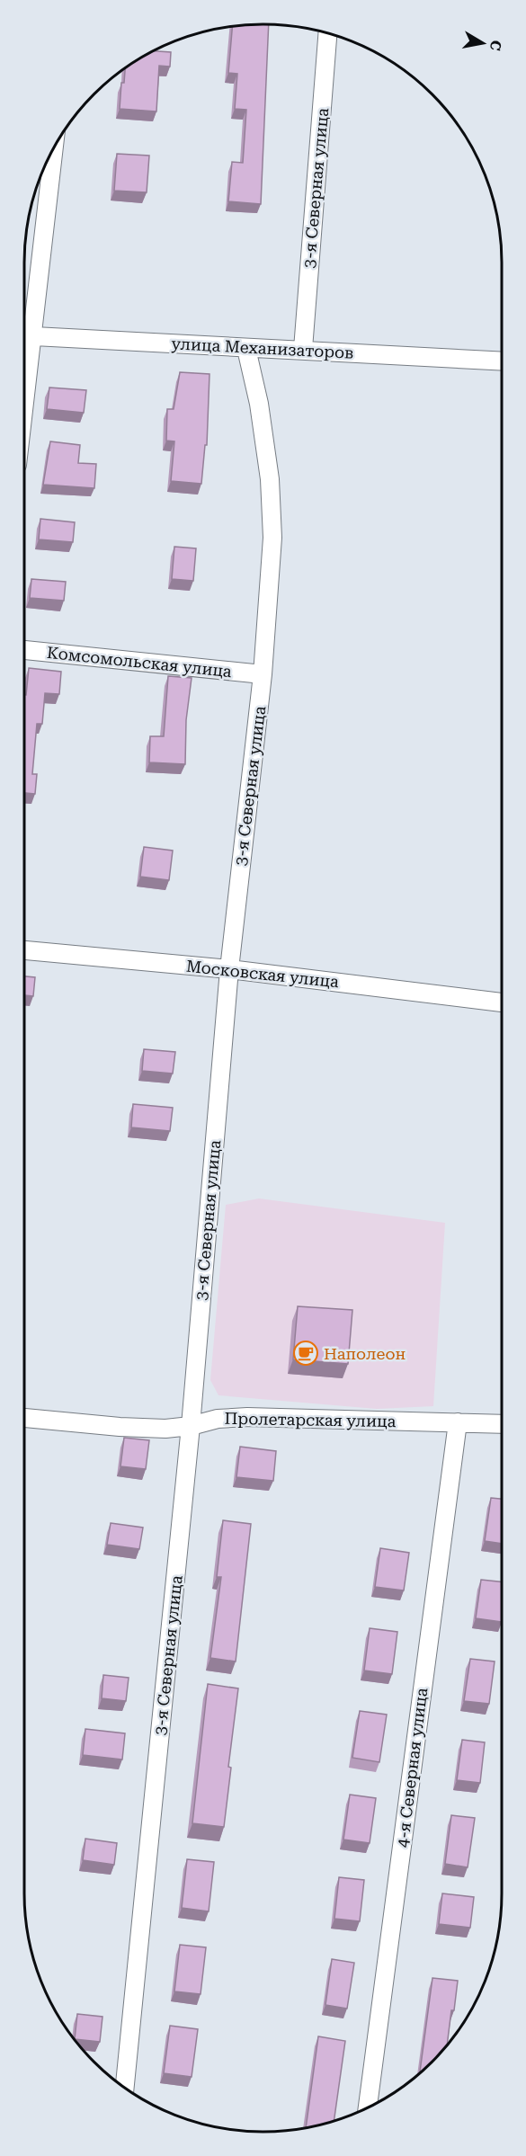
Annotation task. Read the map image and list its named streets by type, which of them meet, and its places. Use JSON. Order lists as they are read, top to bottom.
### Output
{
  "streets": {
    "street": [
      "3-я Северная улица",
      "улица Механизаторов",
      "Комсомольская улица",
      "Московская улица",
      "Пролетарская улица",
      "4-я Северная улица"
    ]
  },
  "crossings": [
    ["3-я Северная улица", "улица Механизаторов"],
    ["3-я Северная улица", "Комсомольская улица"],
    ["3-я Северная улица", "Московская улица"],
    ["3-я Северная улица", "Пролетарская улица"],
    ["Пролетарская улица", "4-я Северная улица"]
  ],
  "places": {
    "cafe": ["Наполеон"]
  },
  "north": "right"
}
